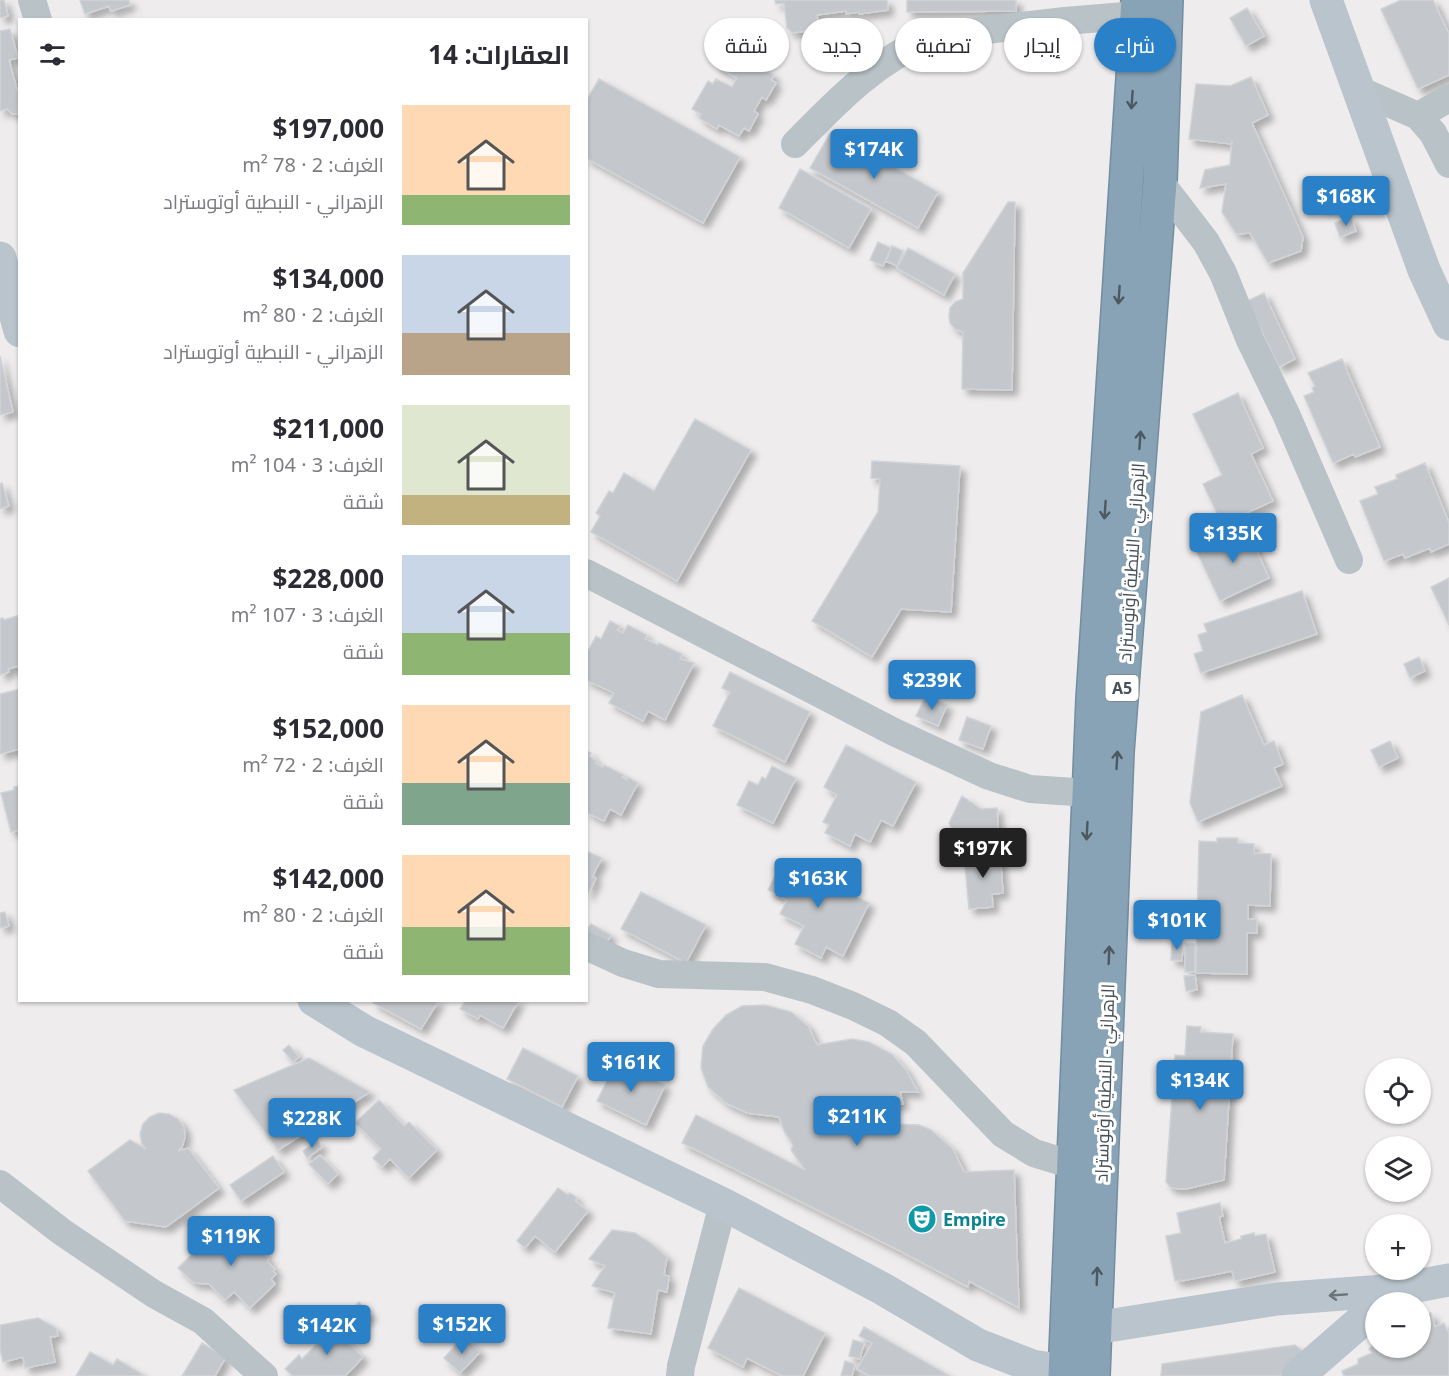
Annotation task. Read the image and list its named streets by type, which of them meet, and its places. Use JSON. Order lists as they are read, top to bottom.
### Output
{
  "streets": {
    "highway": ["الزهراني - النبطية أوتوستراد", "A5"]
  },
  "places": {
    "theatre": ["Empire"]
  },
  "page": {
    "chip": [
      "شراء",
      "إيجار",
      "تصفية",
      "جديد",
      "شقة"
    ],
    "heading": "العقارات: 14",
    "list": [
      {
        "name": "$197,000",
        "note": "الغرف: 2 · 78 m² · الزهراني - النبطية أوتوستراد"
      },
      {
        "name": "$134,000",
        "note": "الغرف: 2 · 80 m² · الزهراني - النبطية أوتوستراد"
      },
      {
        "name": "$211,000",
        "note": "الغرف: 3 · 104 m² · شقة"
      },
      {
        "name": "$228,000",
        "note": "الغرف: 3 · 107 m² · شقة"
      },
      {
        "name": "$152,000",
        "note": "الغرف: 2 · 72 m² · شقة"
      },
      {
        "name": "$142,000",
        "note": "الغرف: 2 · 80 m² · شقة"
      }
    ],
    "price": [
      "$174K",
      "$168K",
      "$135K",
      "$239K",
      "$197K",
      "$163K",
      "$101K",
      "$161K",
      "$134K",
      "$211K",
      "$228K",
      "$119K",
      "$152K",
      "$142K"
    ],
    "map_buttons": ["+", "−"]
  }
}
